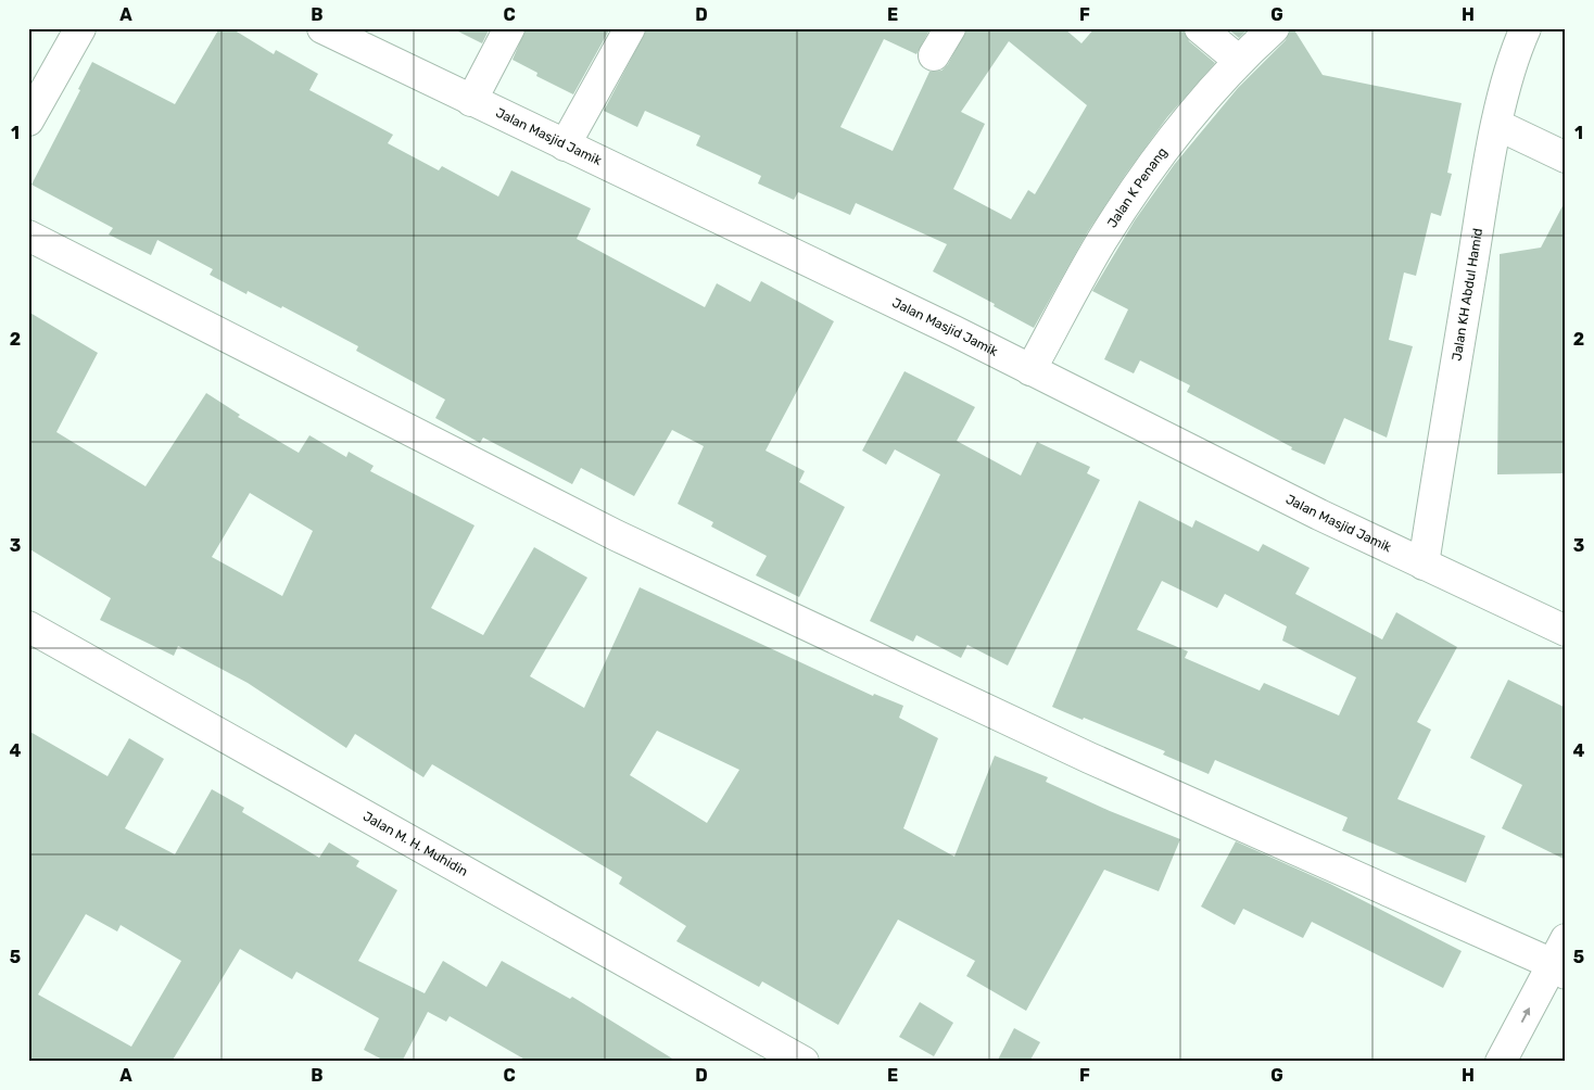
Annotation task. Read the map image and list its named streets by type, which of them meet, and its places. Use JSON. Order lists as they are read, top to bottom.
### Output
{
  "streets": {
    "main road": [
      "Jalan Masjid Jamik",
      "Jalan K Penang",
      "Jalan KH Abdul Hamid",
      "Jalan M. H. Muhidin"
    ]
  },
  "crossings": [
    ["Jalan Masjid Jamik", "Jalan K Penang"],
    ["Jalan Masjid Jamik", "Jalan KH Abdul Hamid"]
  ],
  "grid": {
    "columns": [
      "A",
      "B",
      "C",
      "D",
      "E",
      "F",
      "G",
      "H"
    ],
    "rows": [
      "1",
      "2",
      "3",
      "4",
      "5"
    ]
  }
}
